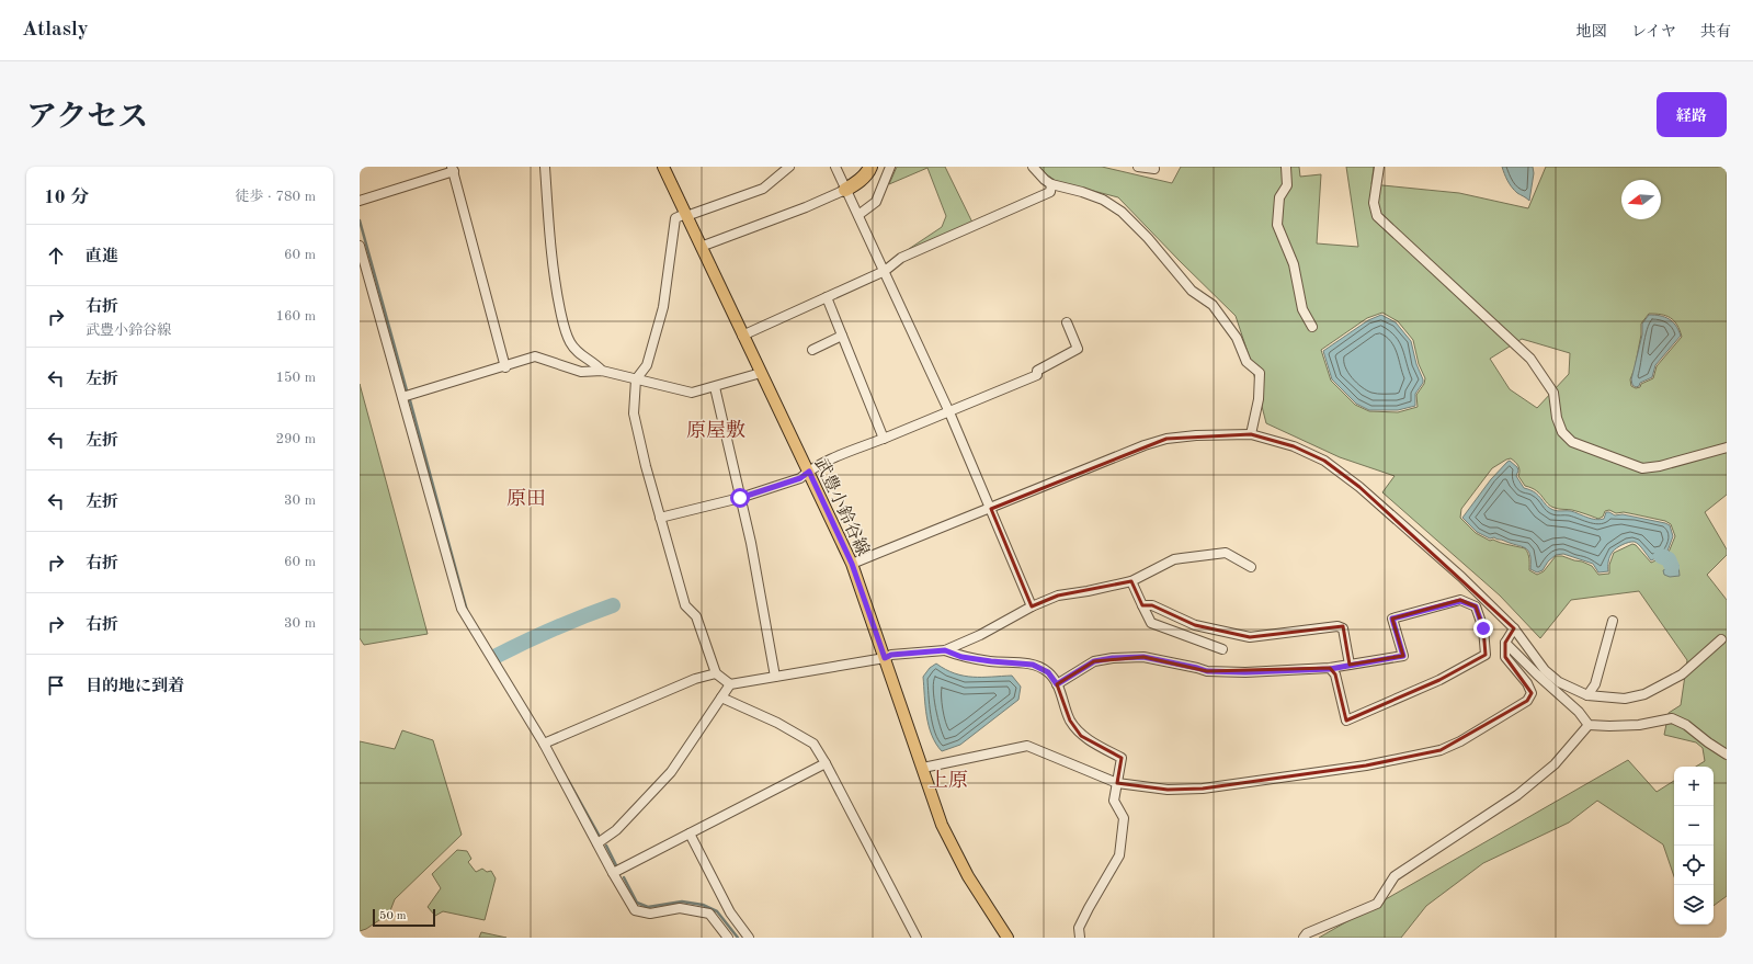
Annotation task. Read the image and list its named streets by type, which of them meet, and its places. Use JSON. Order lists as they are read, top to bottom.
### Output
{
  "streets": {
    "main road": ["武豊小鈴谷線"]
  },
  "districts": ["原屋敷", "原田", "上原"],
  "scale_bar": "50 m",
  "north": "left",
  "page": {
    "header": "Atlasly",
    "nav": ["地図", "レイヤ", "共有"],
    "title": "アクセス",
    "buttons": "経路",
    "heading": ["10 分", "徒歩 · 780 m"],
    "list": [
      ["直進", "60 m"],
      ["右折", "武豊小鈴谷線", "160 m"],
      ["左折", "150 m"],
      ["左折", "290 m"],
      ["左折", "30 m"],
      ["右折", "60 m"],
      ["右折", "30 m"],
      "目的地に到着"
    ],
    "map_buttons": ["+", "−"],
    "scale": "50 m"
  }
}
